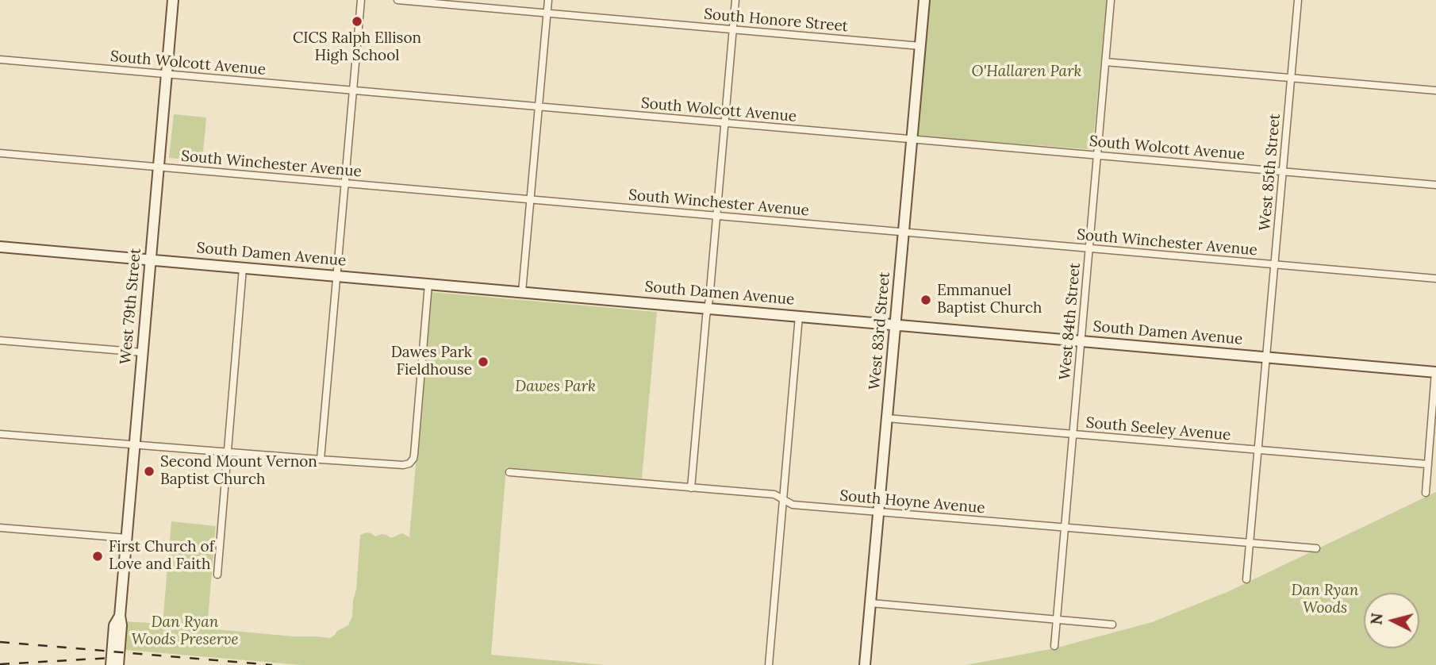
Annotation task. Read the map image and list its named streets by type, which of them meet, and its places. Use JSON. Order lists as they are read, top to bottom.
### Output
{
  "streets": {
    "street": [
      "South Honore Street",
      "South Wolcott Avenue",
      "South Winchester Avenue",
      "West 85th Street",
      "South Damen Avenue",
      "West 79th Street",
      "West 84th Street",
      "West 83rd Street",
      "South Seeley Avenue",
      "South Hoyne Avenue"
    ]
  },
  "crossings": [
    ["South Honore Street", "West 83rd Street"],
    ["South Wolcott Avenue", "West 85th Street"],
    ["South Wolcott Avenue", "West 79th Street"],
    ["South Wolcott Avenue", "West 84th Street"],
    ["South Wolcott Avenue", "West 83rd Street"],
    ["South Winchester Avenue", "West 85th Street"],
    ["South Winchester Avenue", "West 79th Street"],
    ["South Winchester Avenue", "West 84th Street"],
    ["South Winchester Avenue", "West 83rd Street"],
    ["West 85th Street", "South Damen Avenue"],
    ["West 85th Street", "South Seeley Avenue"],
    ["West 85th Street", "South Hoyne Avenue"],
    ["South Damen Avenue", "West 79th Street"],
    ["South Damen Avenue", "West 84th Street"],
    ["South Damen Avenue", "West 83rd Street"],
    ["West 84th Street", "South Seeley Avenue"],
    ["West 84th Street", "South Hoyne Avenue"],
    ["West 83rd Street", "South Seeley Avenue"],
    ["West 83rd Street", "South Hoyne Avenue"]
  ],
  "parks": [
    "O'Hallaren Park",
    "Dawes Park",
    "Dan Ryan Woods",
    "Dan Ryan Woods Preserve"
  ],
  "places": [
    "CICS Ralph Ellison High School",
    "Emmanuel Baptist Church",
    "Dawes Park Fieldhouse",
    "Second Mount Vernon Baptist Church",
    "First Church of Love and Faith"
  ],
  "north": "left"
}
